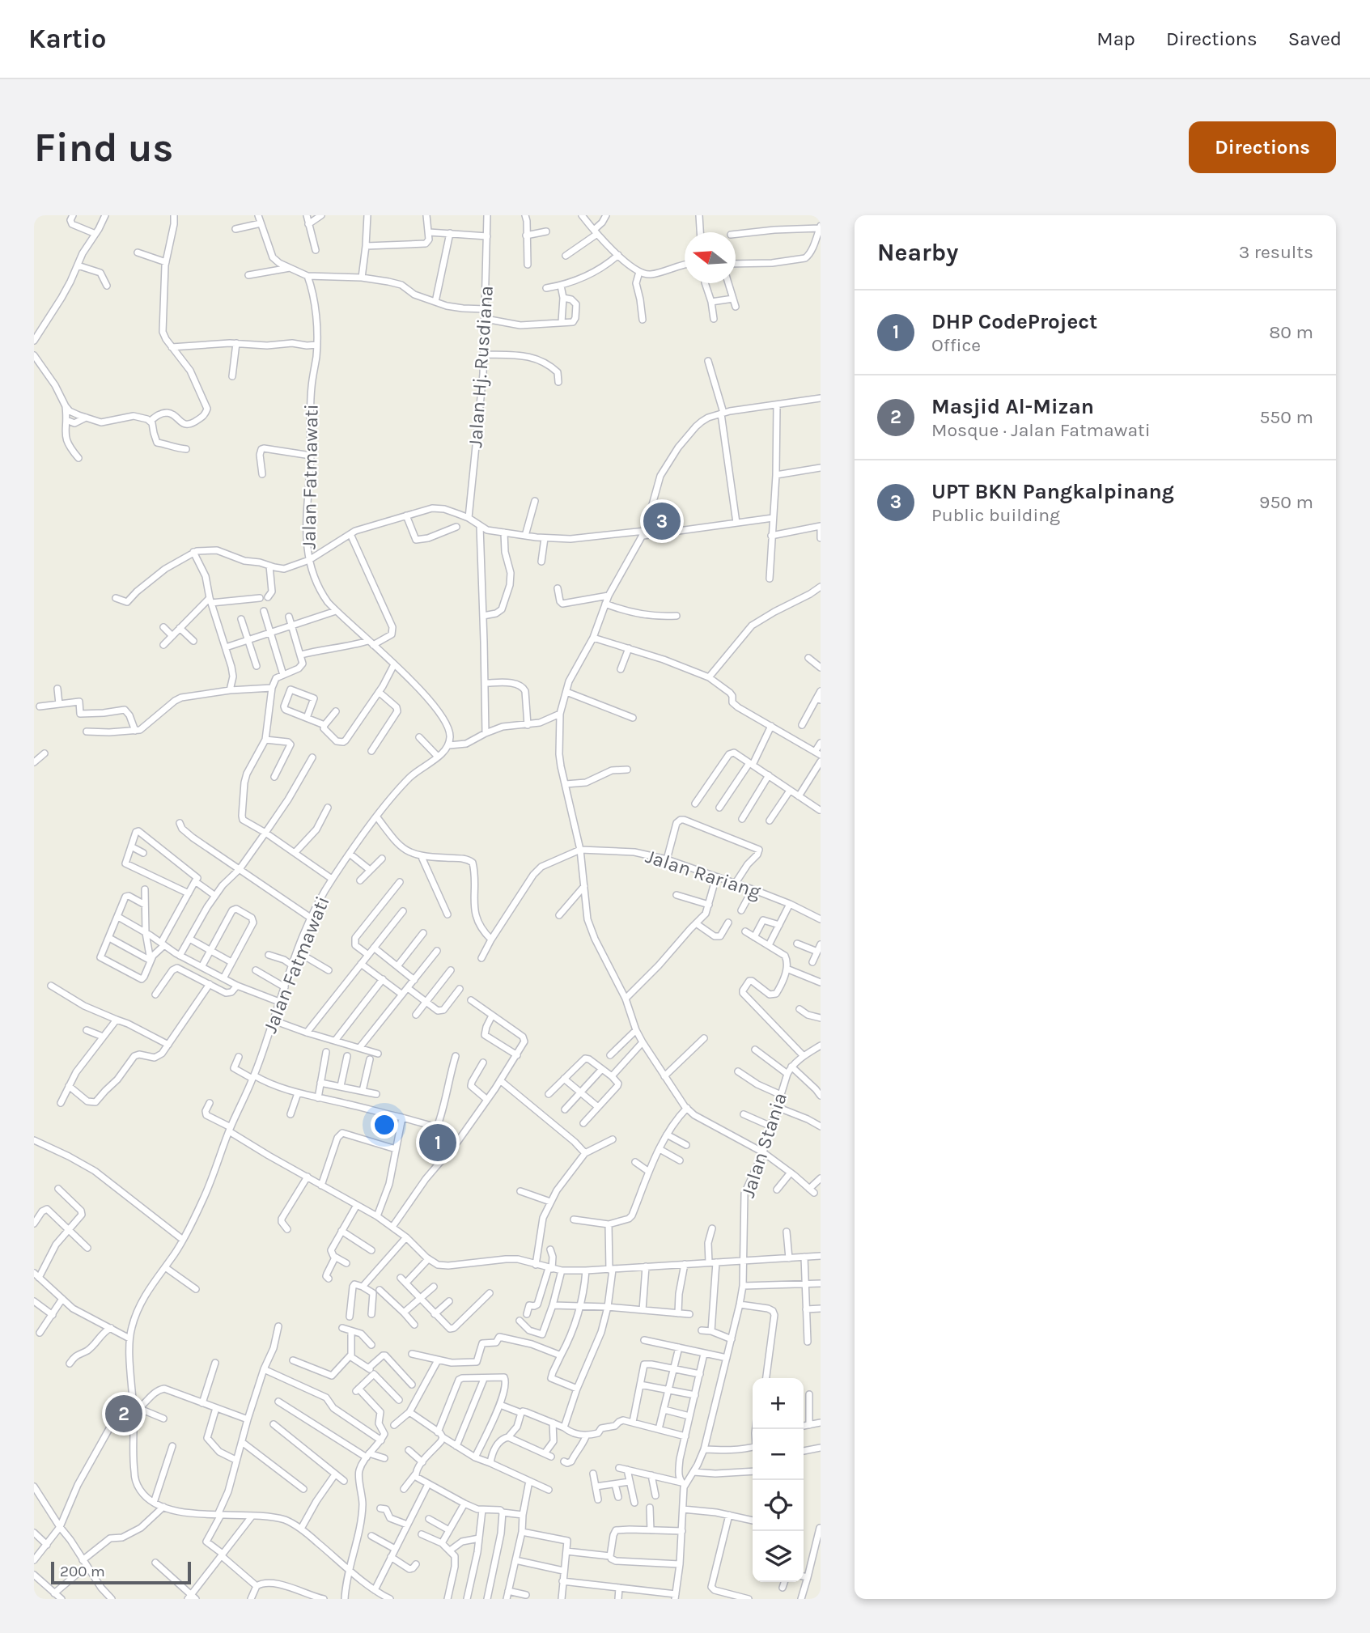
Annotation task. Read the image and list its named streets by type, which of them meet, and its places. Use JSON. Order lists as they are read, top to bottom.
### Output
{
  "streets": {
    "street": [
      "Jalan Hj. Rusdiana",
      "Jalan Fatmawati",
      "Jalan Rariang",
      "Jalan Stania"
    ]
  },
  "scale_bar": "200 m",
  "north": "left",
  "page": {
    "header": "Kartio",
    "nav": ["Map", "Directions", "Saved"],
    "buttons": "Directions",
    "title": "Find us",
    "heading": ["Nearby", "3 results"],
    "list": [
      {
        "mark": "1",
        "name": "DHP CodeProject",
        "note": "Office",
        "value": "80 m"
      },
      {
        "mark": "2",
        "name": "Masjid Al-Mizan",
        "note": "Mosque · Jalan Fatmawati",
        "value": "550 m"
      },
      {
        "mark": "3",
        "name": "UPT BKN Pangkalpinang",
        "note": "Public building",
        "value": "950 m"
      }
    ],
    "pins": ["3", "1", "2"],
    "map_buttons": ["+", "−"],
    "scale": "200 m"
  }
}
